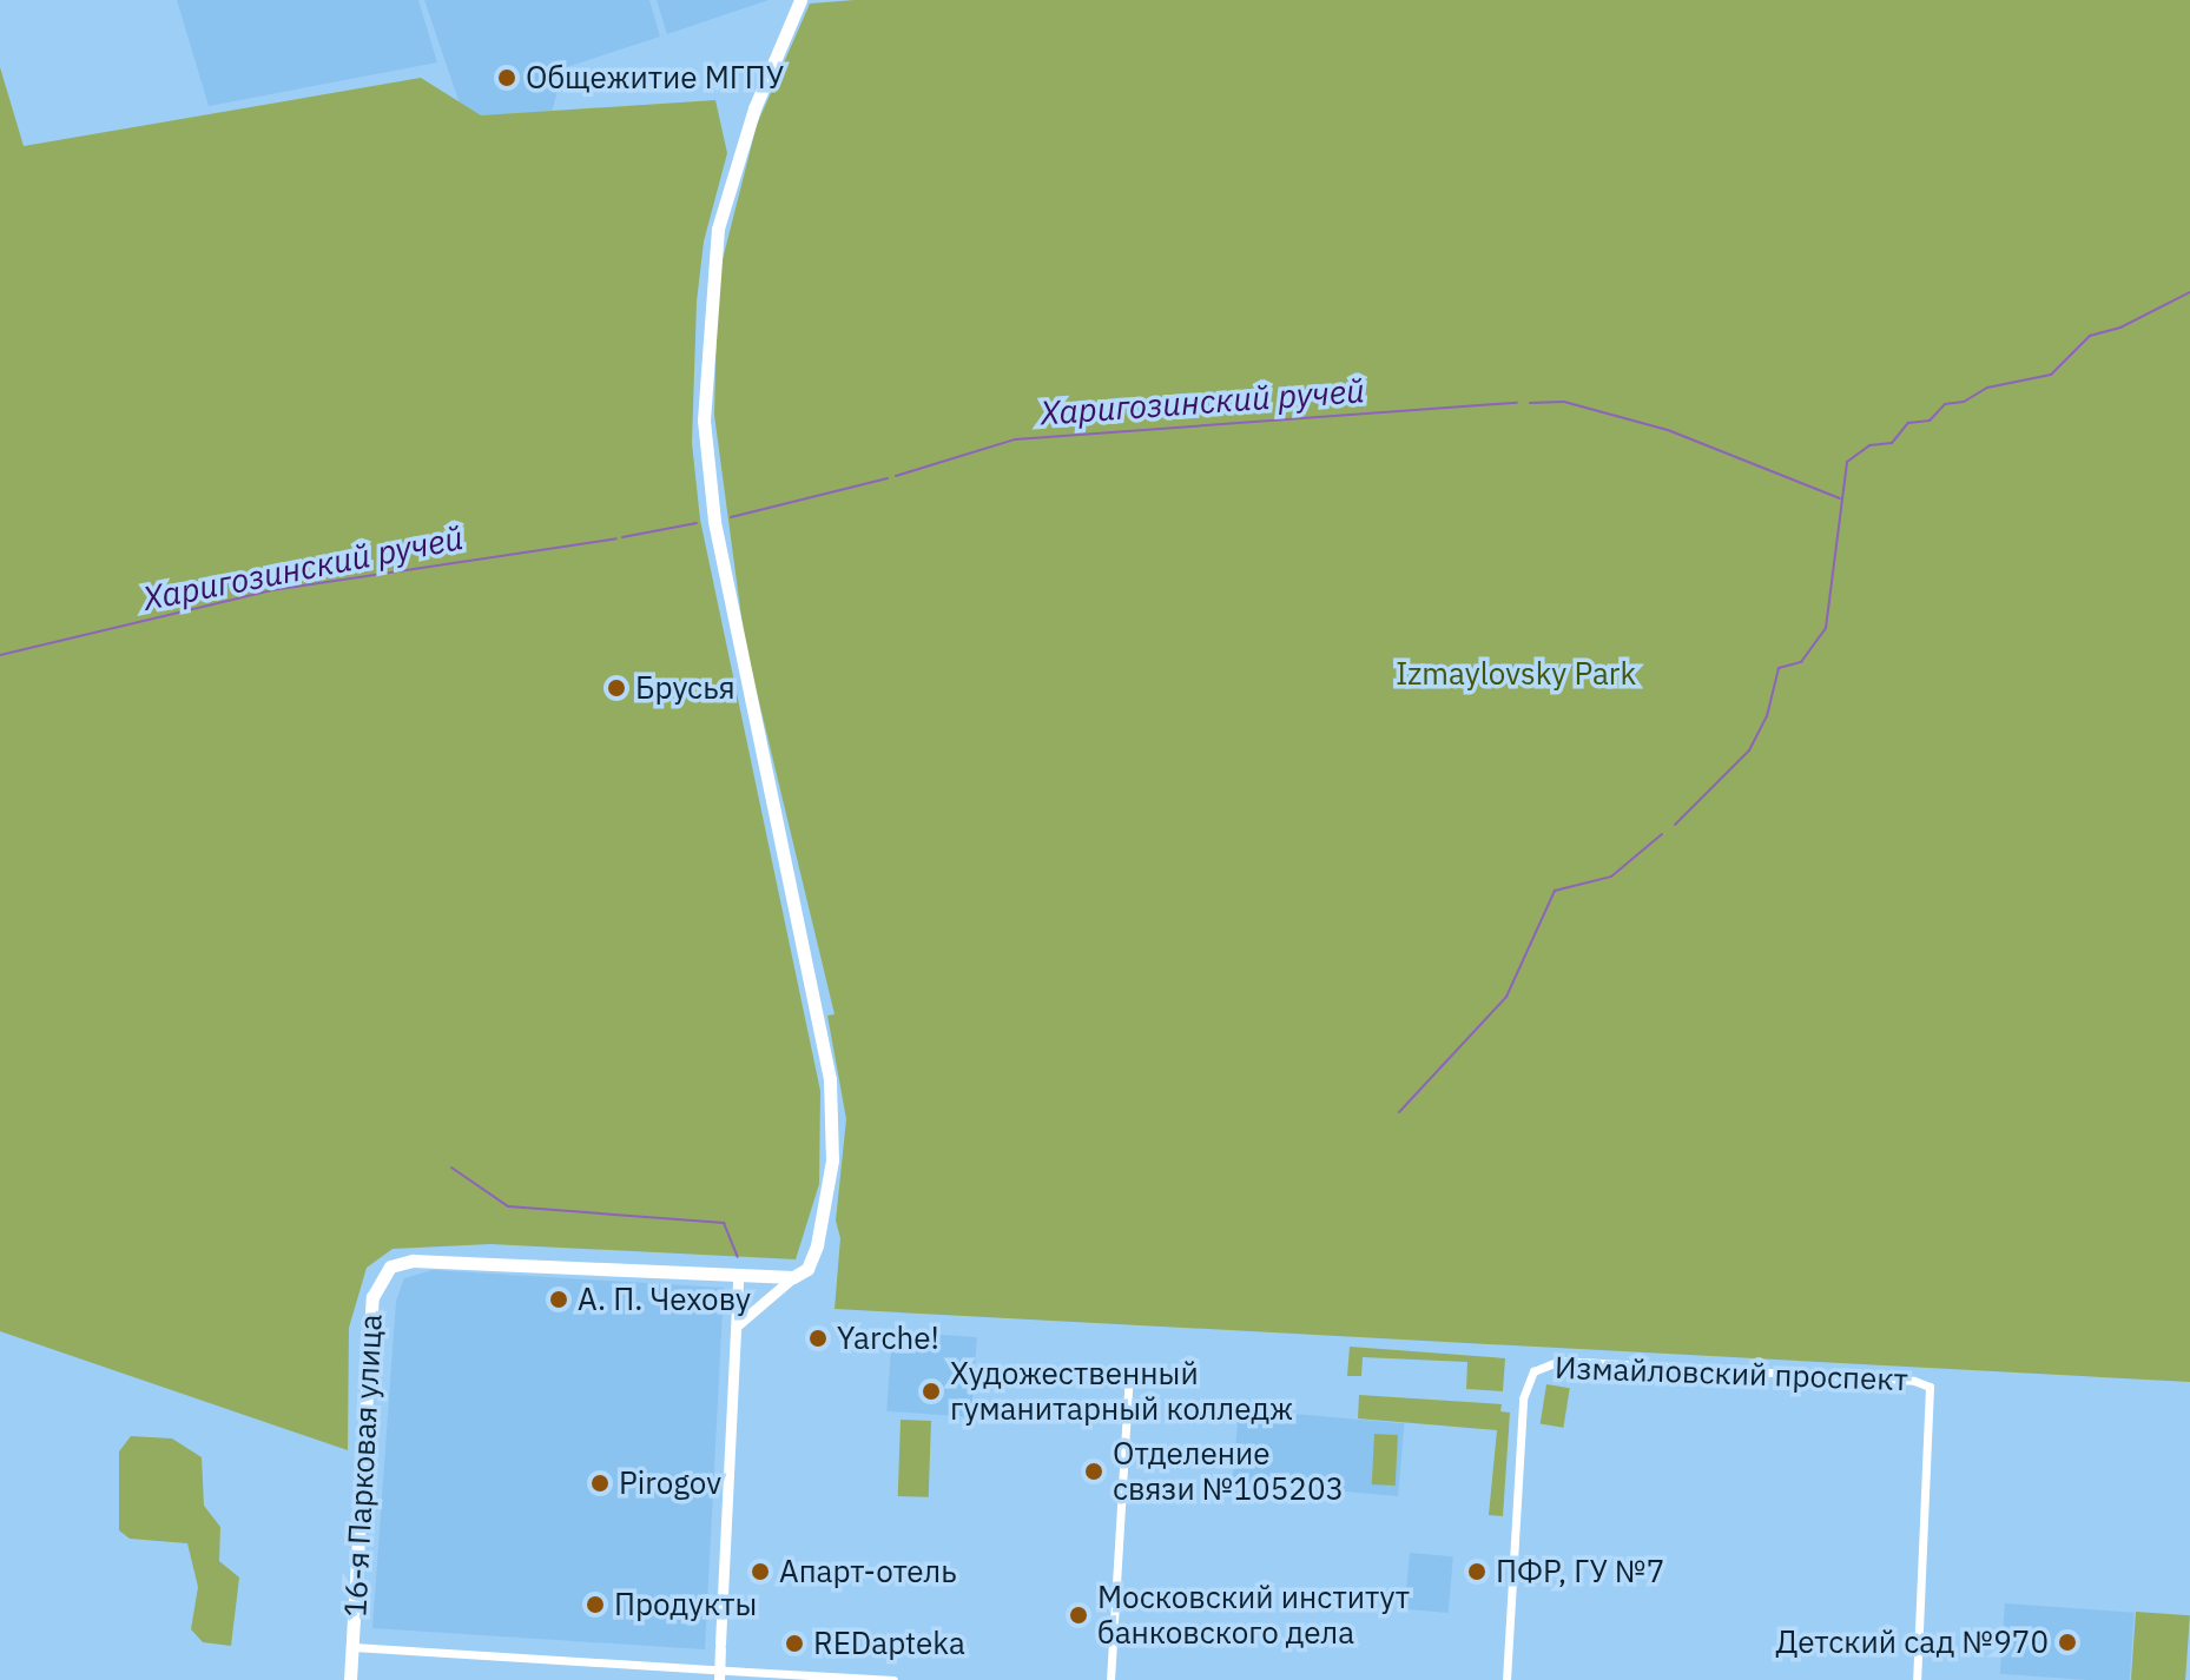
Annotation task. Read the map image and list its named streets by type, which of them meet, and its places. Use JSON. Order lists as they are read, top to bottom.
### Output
{
  "streets": {
    "main road": ["16-я Парковая улица"],
    "street": ["Измайловский проспект"]
  },
  "water": ["Харигозинский ручей"],
  "parks": ["Izmaylovsky Park"],
  "places": [
    "Общежитие МГПУ",
    "Брусья",
    "А. П. Чехову",
    "Yarche!",
    "Художественный гуманитарный колледж",
    "Отделение связи №105203",
    "Pirogov",
    "Апарт-отель",
    "ПФР, ГУ №7",
    "Продукты",
    "Московский институт банковского дела",
    "Детский сад №970",
    "REDapteka"
  ]
}
